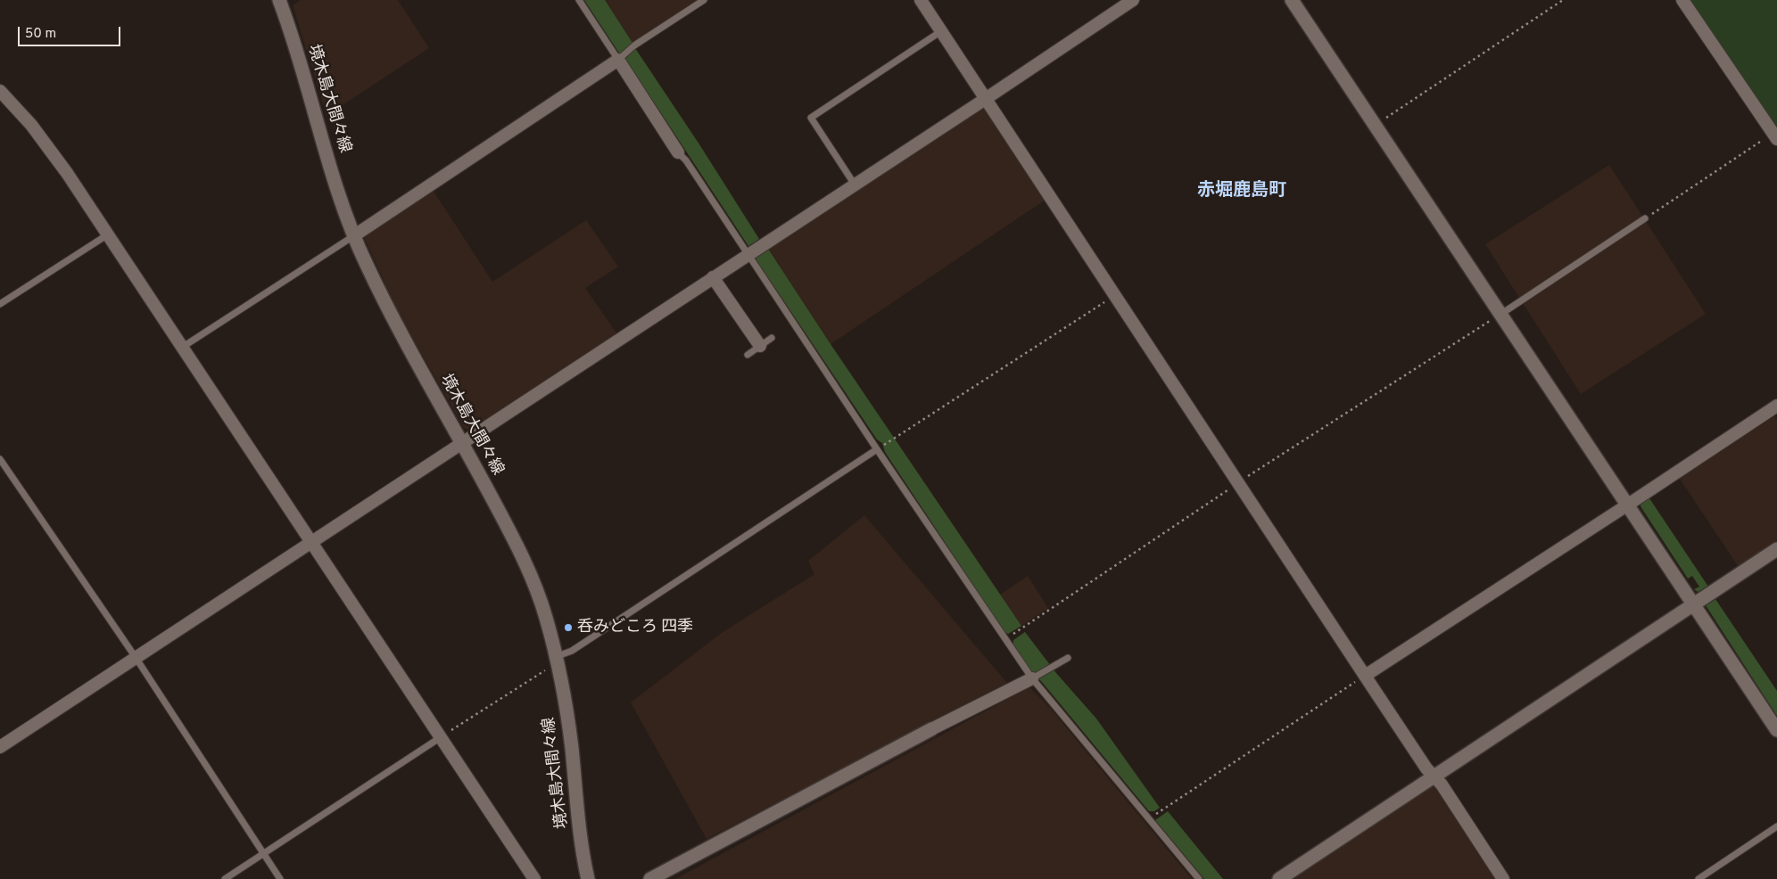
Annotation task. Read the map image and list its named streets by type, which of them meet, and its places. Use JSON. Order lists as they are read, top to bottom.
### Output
{
  "streets": {
    "street": ["境木島大間々線"]
  },
  "districts": ["赤堀鹿島町"],
  "places": ["呑みどころ 四季"],
  "scale_bar": "50 m"
}
